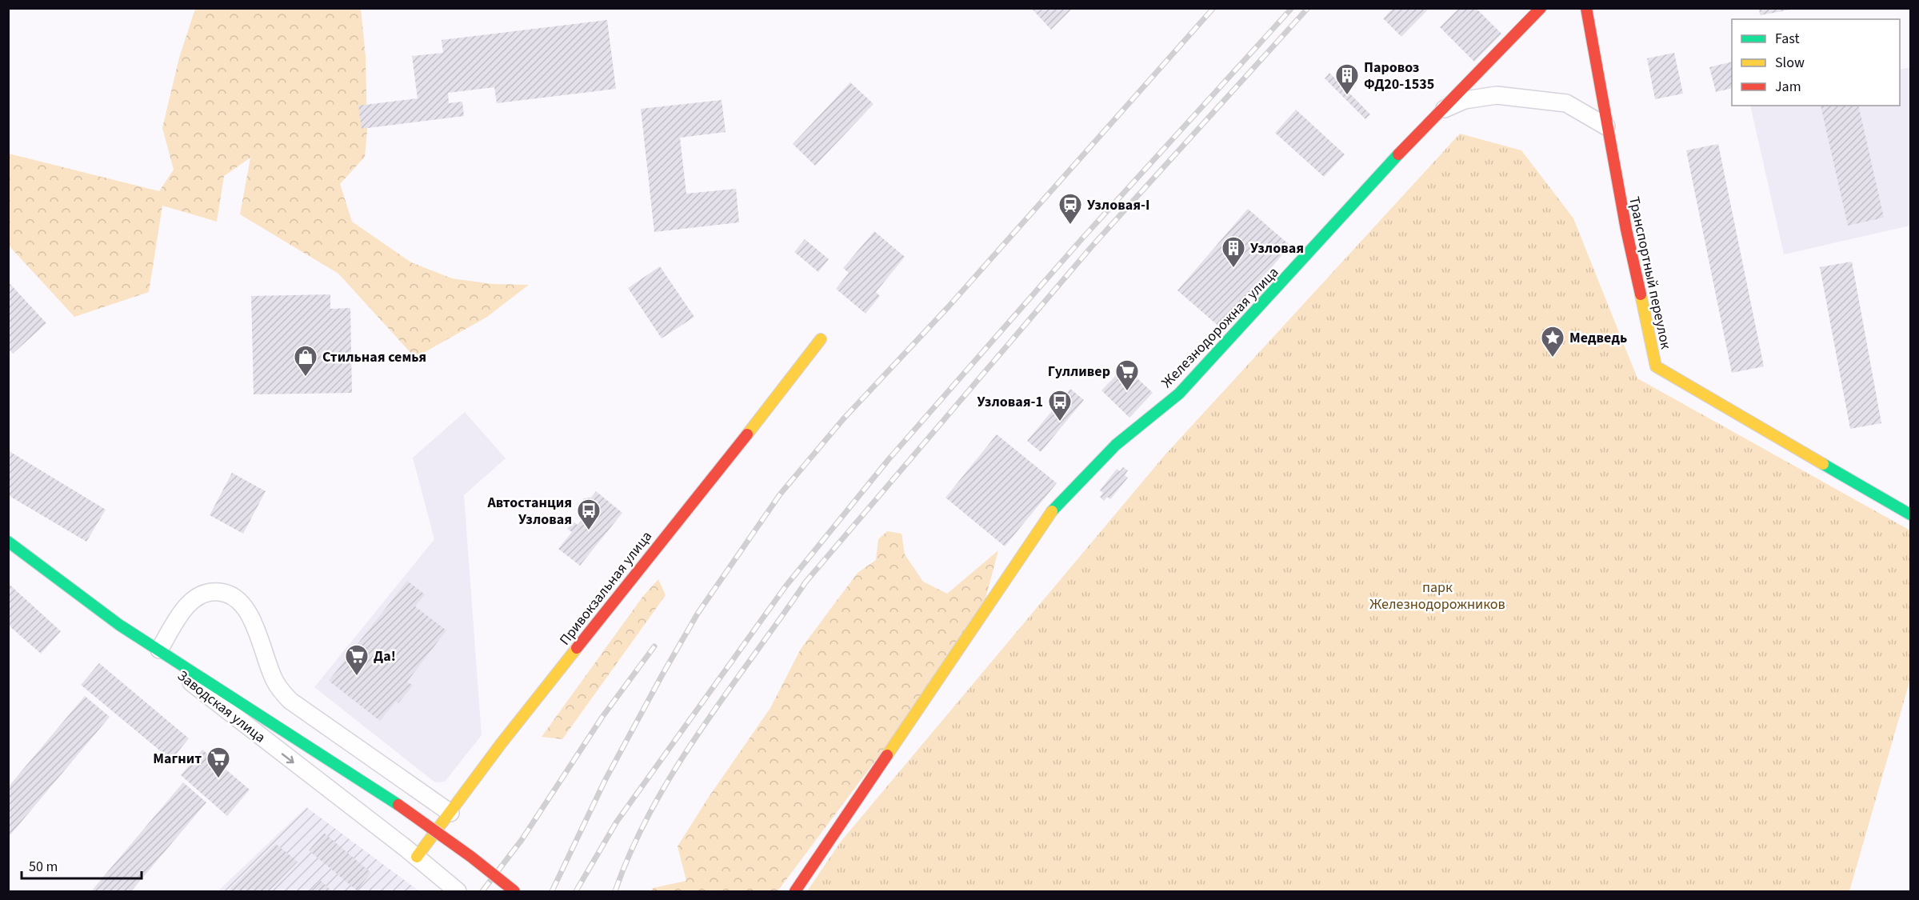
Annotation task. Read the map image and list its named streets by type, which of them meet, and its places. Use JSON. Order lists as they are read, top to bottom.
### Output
{
  "streets": {
    "street": [
      "Транспортный переулок",
      "Железнодорожная улица",
      "Привокзальная улица",
      "Заводская улица"
    ]
  },
  "crossings": [
    ["Привокзальная улица", "Заводская улица"]
  ],
  "parks": ["парк Железнодорожников"],
  "places": {
    "building": ["Паровоз ФД20-1535", "Узловая"],
    "station": ["Узловая-I"],
    "place": ["Медведь"],
    "shop": ["Стильная семья"],
    "supermarket": ["Гулливер", "Да!", "Магнит"],
    "bus stop": ["Узловая-1", "Автостанция Узловая"]
  },
  "legend": ["Fast", "Slow", "Jam"],
  "scale_bar": "50 m"
}
